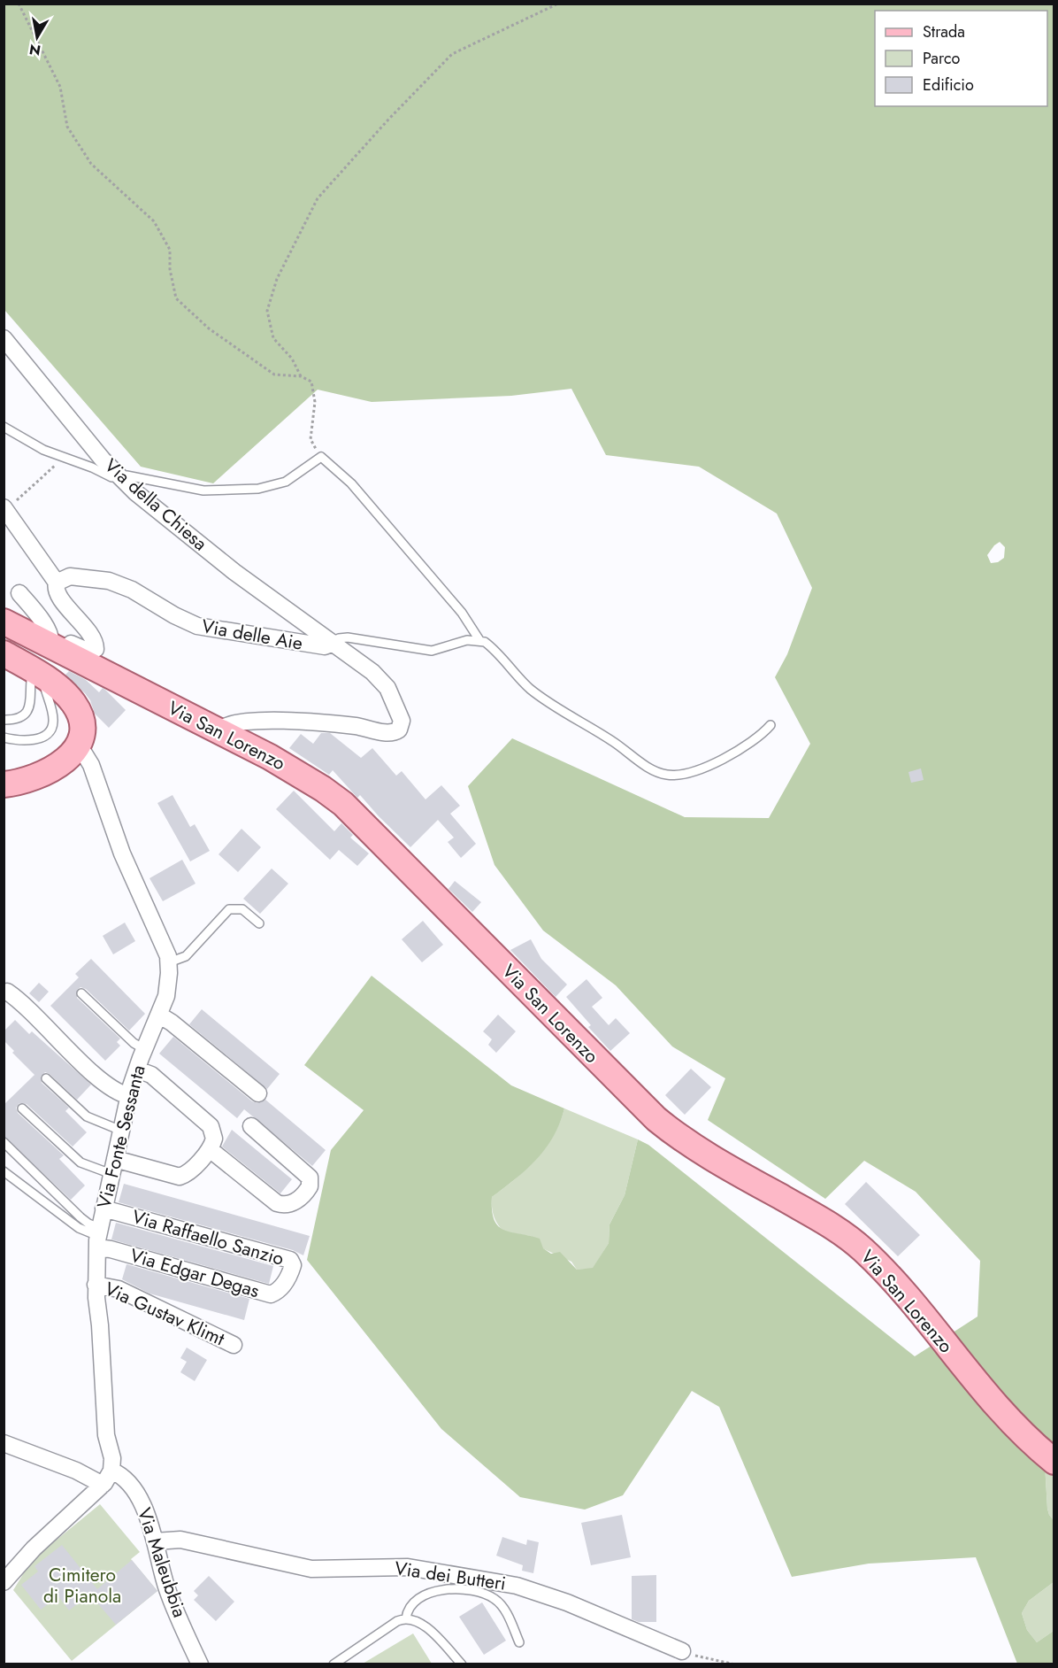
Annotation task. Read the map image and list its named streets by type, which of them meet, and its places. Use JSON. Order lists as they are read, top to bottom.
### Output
{
  "streets": {
    "main road": ["Via San Lorenzo"],
    "street": [
      "Via della Chiesa",
      "Via delle Aie",
      "Via Fonte Sessanta",
      "Via Raffaello Sanzio",
      "Via Edgar Degas",
      "Via Gustav Klimt",
      "Via Maleubbia",
      "Via dei Butteri"
    ]
  },
  "crossings": [
    ["Via della Chiesa", "Via delle Aie"],
    ["Via della Chiesa", "Via San Lorenzo"],
    ["Via Fonte Sessanta", "Via Raffaello Sanzio"],
    ["Via Fonte Sessanta", "Via Edgar Degas"],
    ["Via Fonte Sessanta", "Via Gustav Klimt"],
    ["Via Fonte Sessanta", "Via Maleubbia"],
    ["Via Raffaello Sanzio", "Via Edgar Degas"],
    ["Via Maleubbia", "Via dei Butteri"]
  ],
  "parks": ["Cimitero di Pianola"],
  "legend": ["Strada", "Parco", "Edificio"],
  "north": "bottom"
}
